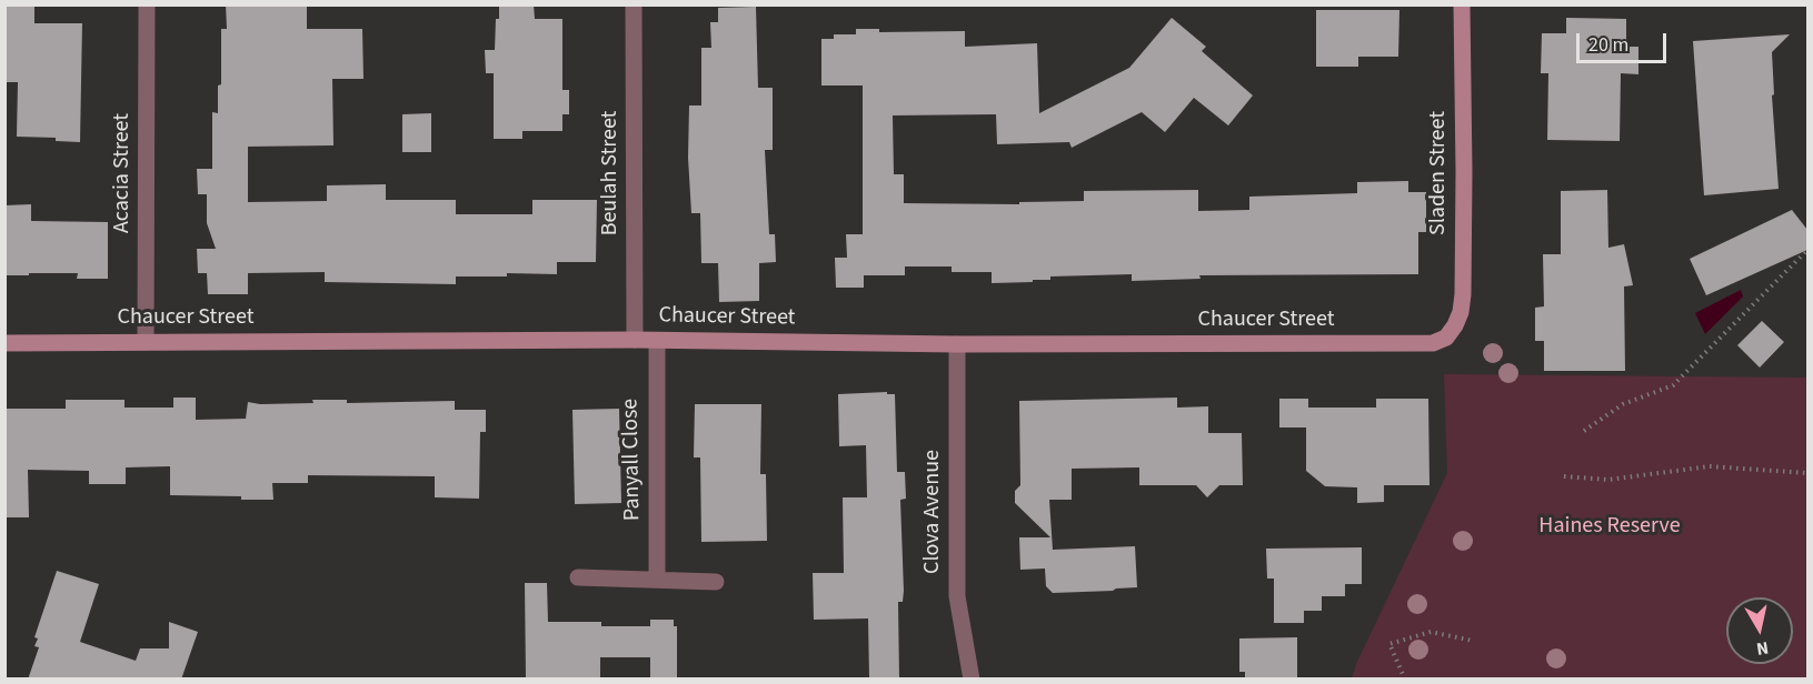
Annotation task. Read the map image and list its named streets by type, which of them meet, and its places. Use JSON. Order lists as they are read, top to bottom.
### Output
{
  "streets": {
    "street": [
      "Acacia Street",
      "Beulah Street",
      "Sladen Street",
      "Chaucer Street",
      "Panyall Close",
      "Clova Avenue"
    ]
  },
  "crossings": [
    ["Acacia Street", "Chaucer Street"],
    ["Beulah Street", "Chaucer Street"],
    ["Sladen Street", "Chaucer Street"],
    ["Chaucer Street", "Panyall Close"],
    ["Chaucer Street", "Clova Avenue"]
  ],
  "parks": ["Haines Reserve"],
  "scale_bar": "20 m",
  "north": "bottom"
}
